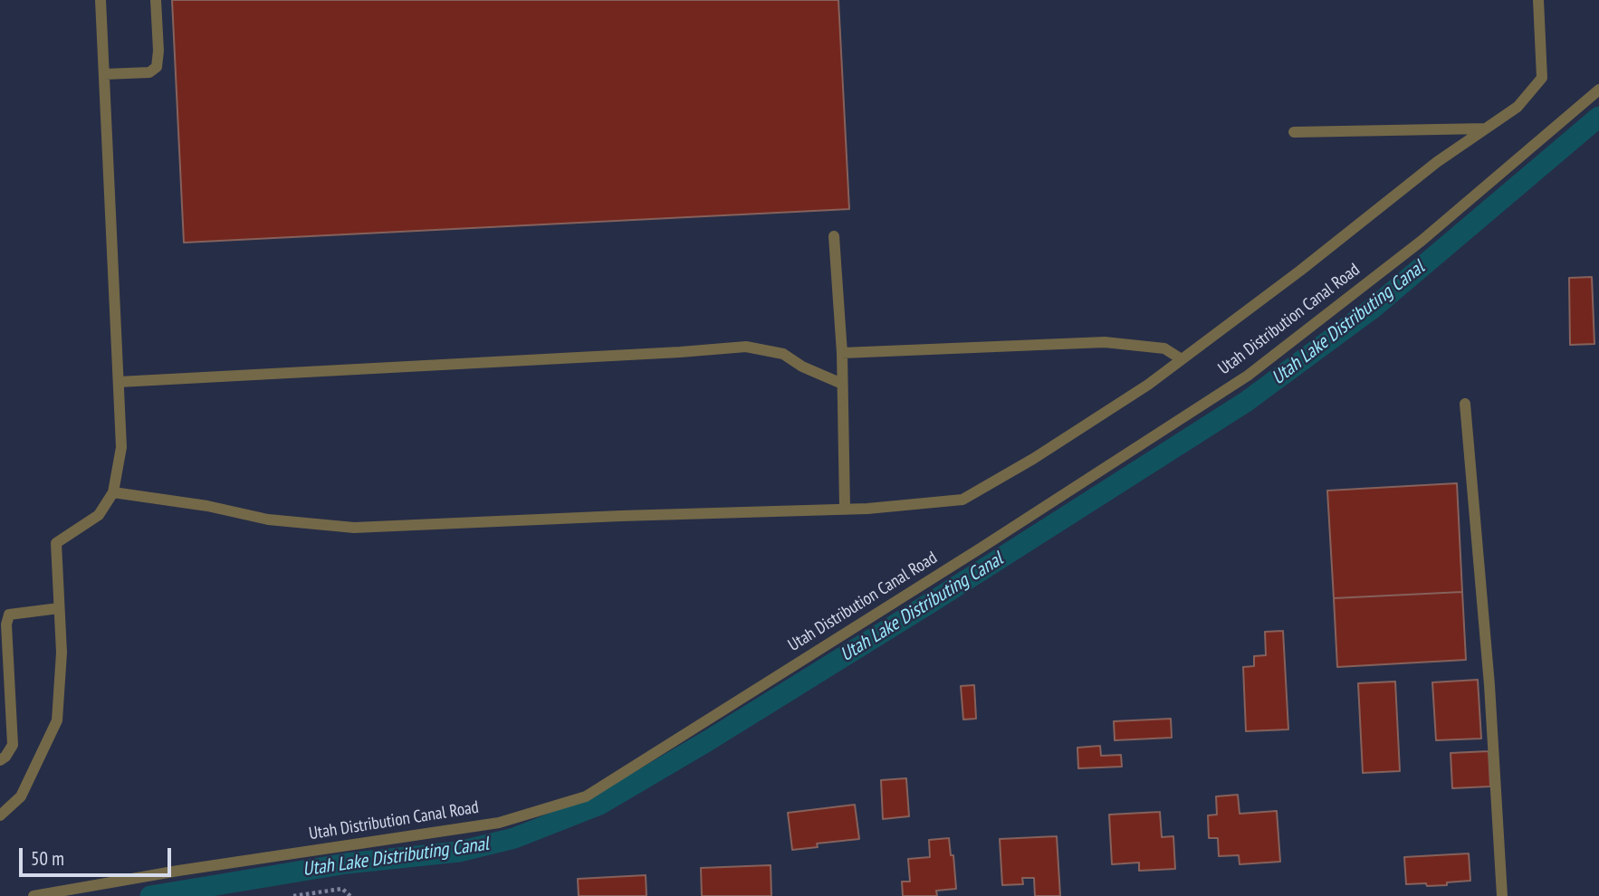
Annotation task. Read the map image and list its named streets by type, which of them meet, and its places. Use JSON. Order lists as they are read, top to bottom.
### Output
{
  "streets": {
    "lane": ["Utah Distribution Canal Road"]
  },
  "water": ["Utah Lake Distributing Canal"],
  "scale_bar": "50 m"
}
